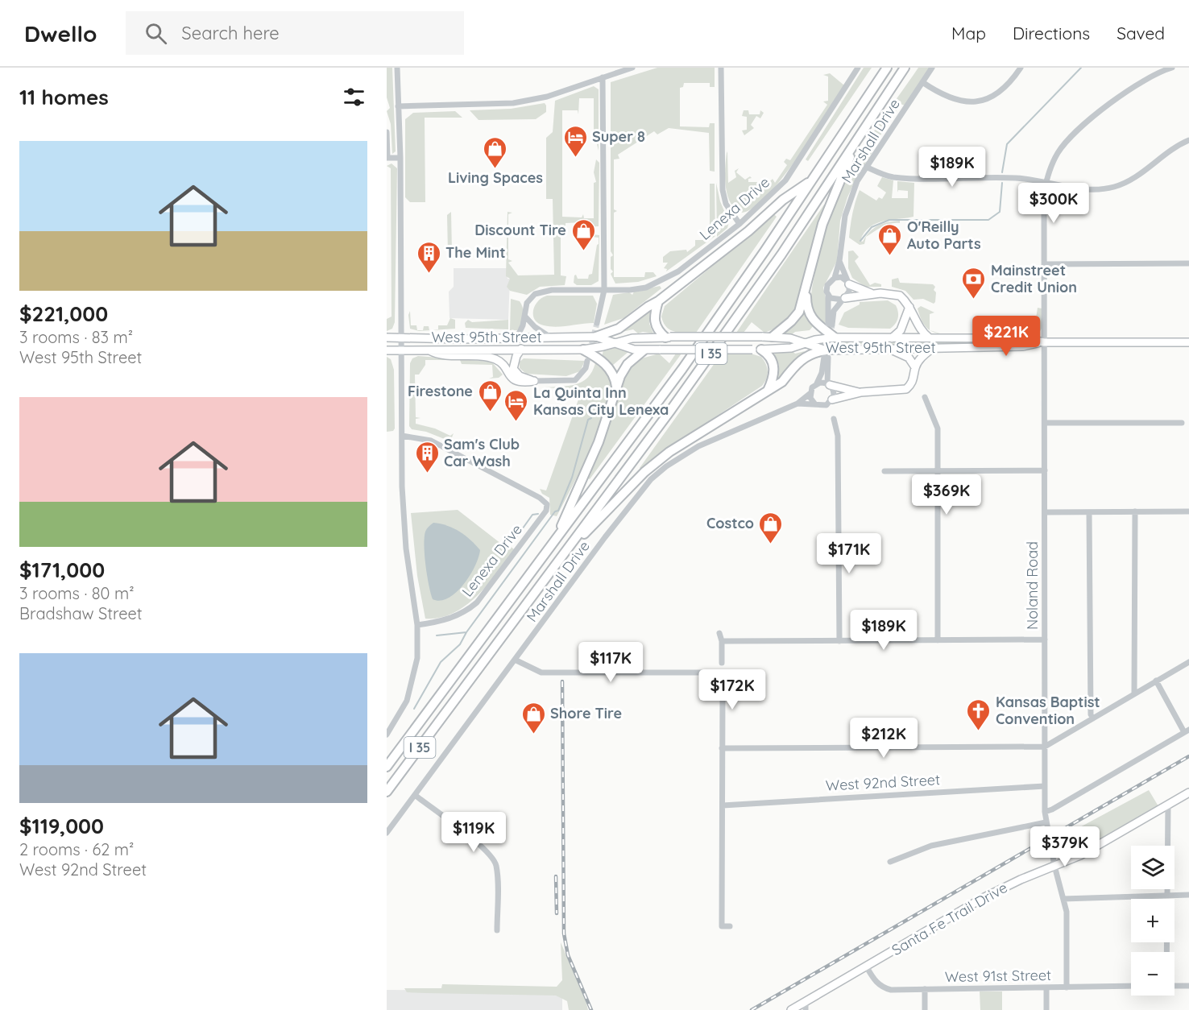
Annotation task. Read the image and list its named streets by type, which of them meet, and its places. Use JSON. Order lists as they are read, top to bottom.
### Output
{
  "streets": {
    "highway": ["I 35"],
    "main road": ["West 95th Street", "Santa Fe Trail Drive"],
    "street": [
      "Marshall Drive",
      "Lenexa Drive",
      "Noland Road",
      "West 92nd Street",
      "West 91st Street"
    ]
  },
  "crossings": [
    ["Lenexa Drive", "West 95th Street"],
    ["West 95th Street", "Noland Road"],
    ["Noland Road", "West 92nd Street"],
    ["Noland Road", "Santa Fe Trail Drive"],
    ["Noland Road", "West 91st Street"],
    ["Santa Fe Trail Drive", "West 91st Street"]
  ],
  "places": {
    "hotel": ["Super 8", "La Quinta Inn Kansas City Lenexa"],
    "shop": [
      "Living Spaces",
      "Discount Tire",
      "O'Reilly Auto Parts",
      "Firestone",
      "Costco",
      "Shore Tire"
    ],
    "building": ["The Mint", "Sam's Club Car Wash"],
    "bank": ["Mainstreet Credit Union"],
    "church": ["Kansas Baptist Convention"]
  },
  "page": {
    "header": "Dwello",
    "search": "Search here",
    "nav": ["Map", "Directions", "Saved"],
    "heading": "11 homes",
    "list": [
      {
        "name": "$221,000",
        "note": "3 rooms · 83 m² · West 95th Street"
      },
      {
        "name": "$171,000",
        "note": "3 rooms · 80 m² · Bradshaw Street"
      },
      {
        "name": "$119,000",
        "note": "2 rooms · 62 m² · West 92nd Street"
      }
    ],
    "price": [
      "$189K",
      "$300K",
      "$221K",
      "$369K",
      "$171K",
      "$189K",
      "$117K",
      "$172K",
      "$212K",
      "$119K",
      "$379K"
    ],
    "map_buttons": ["+", "−"]
  }
}
